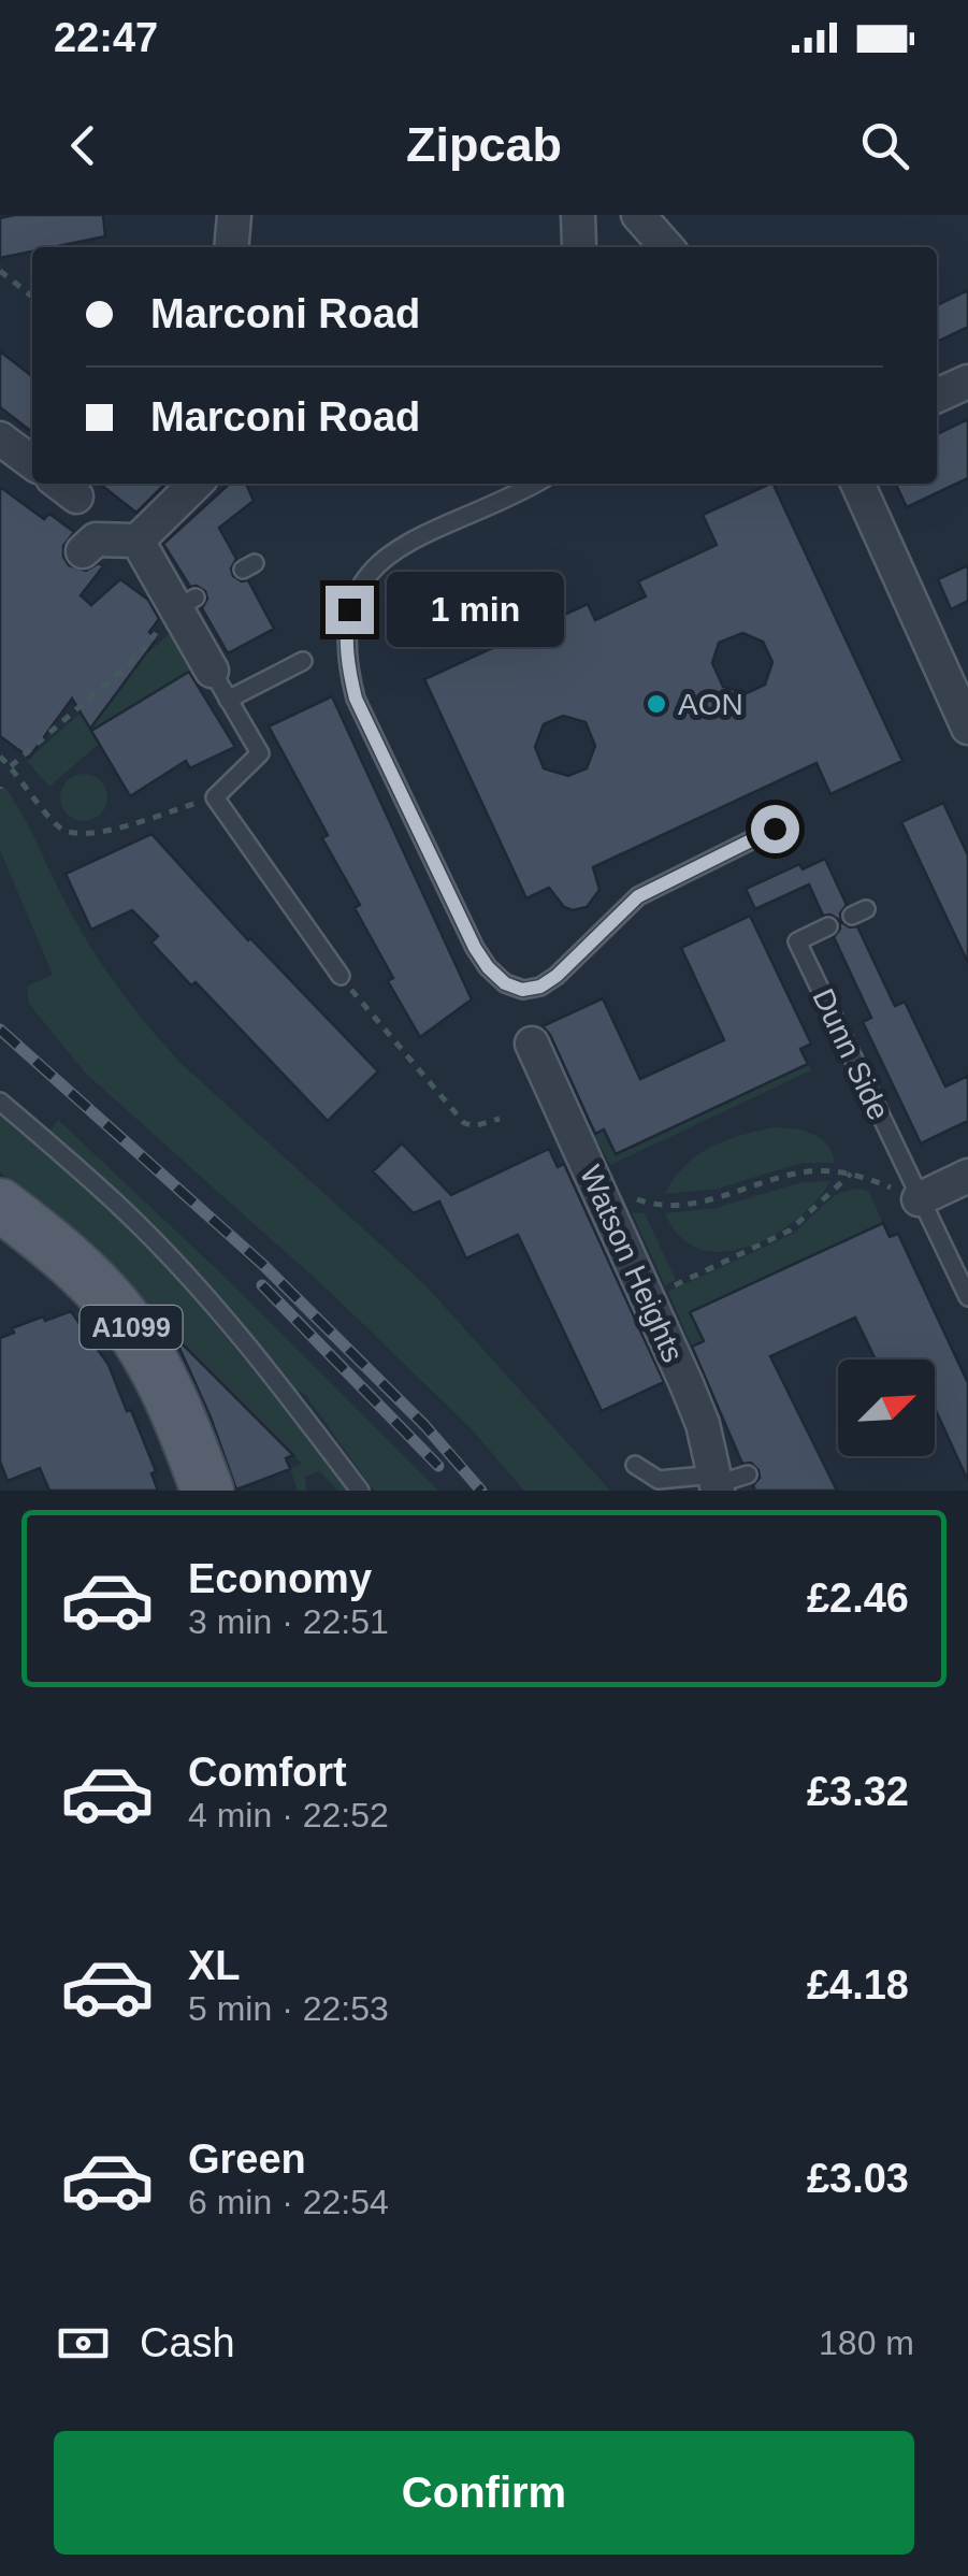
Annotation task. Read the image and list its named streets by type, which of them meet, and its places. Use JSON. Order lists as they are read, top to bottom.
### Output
{
  "streets": {
    "main road": ["A1099"],
    "street": ["Watson Heights"],
    "lane": ["Dunn Side"]
  },
  "places": ["AON"],
  "north": "top right",
  "page": {
    "status": "22:47",
    "header": "Zipcab",
    "banner": ["Marconi Road", "Marconi Road"],
    "bubble": "1 min",
    "list": [
      {
        "name": "Economy",
        "note": "3 min · 22:51",
        "value": "£2.46"
      },
      {
        "name": "Comfort",
        "note": "4 min · 22:52",
        "value": "£3.32"
      },
      {
        "name": "XL",
        "note": "5 min · 22:53",
        "value": "£4.18"
      },
      {
        "name": "Green",
        "note": "6 min · 22:54",
        "value": "£3.03"
      }
    ],
    "pay": ["Cash", "180 m"],
    "buttons": "Confirm"
  }
}
